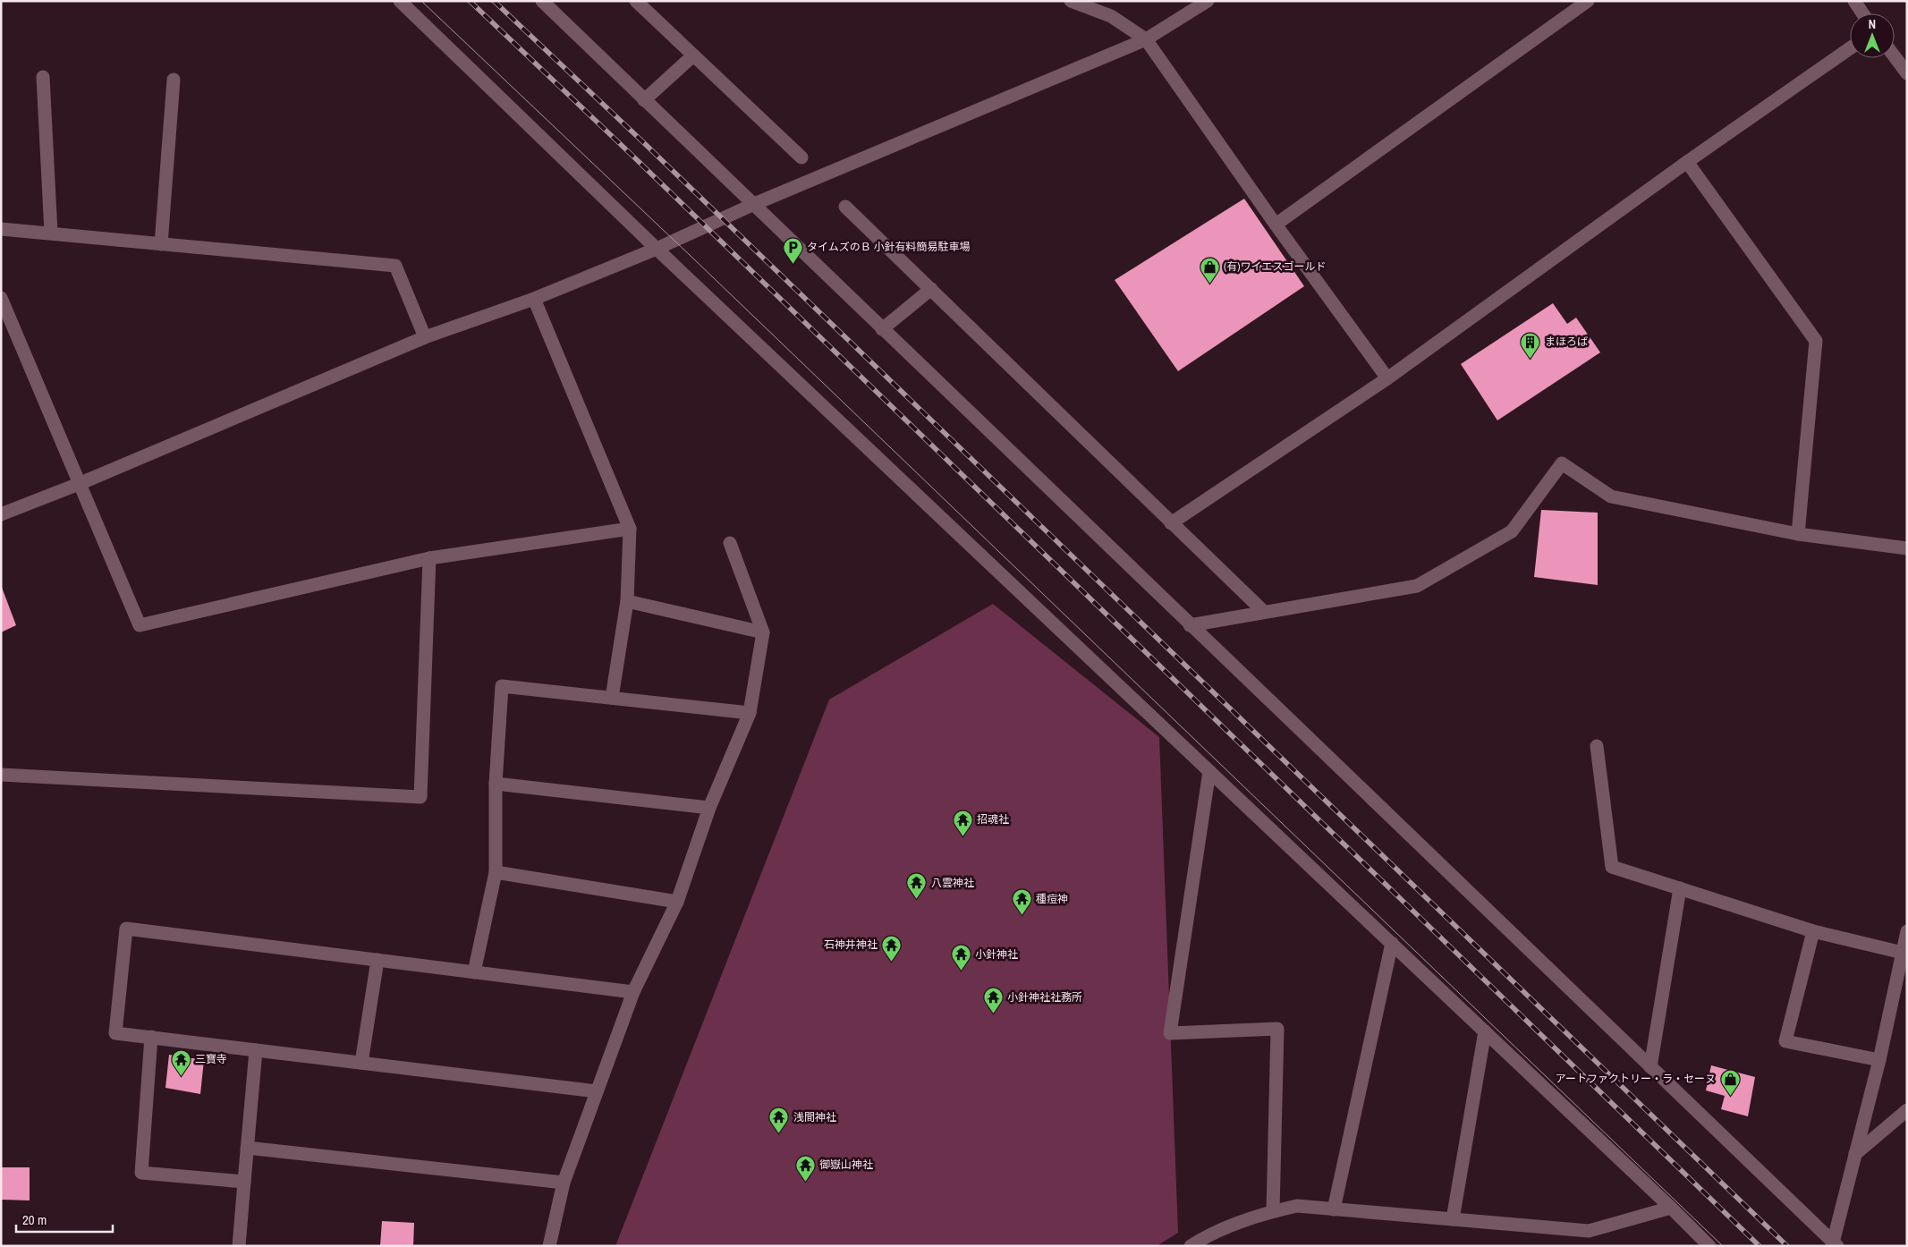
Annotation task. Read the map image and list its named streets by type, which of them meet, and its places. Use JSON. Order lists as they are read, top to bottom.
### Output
{
  "places": {
    "parking": ["タイムズのＢ 小針有料簡易駐車場"],
    "shop": ["(有)ワイエスゴールド", "アートファクトリー・ラ・セーヌ"],
    "building": ["まほろば"],
    "temple": [
      "招魂社",
      "八雲神社",
      "種痘神",
      "石神井神社",
      "小針神社",
      "小針神社社務所",
      "三寶寺",
      "浅間神社",
      "御嶽山神社"
    ]
  },
  "scale_bar": "20 m",
  "north": "top"
}
